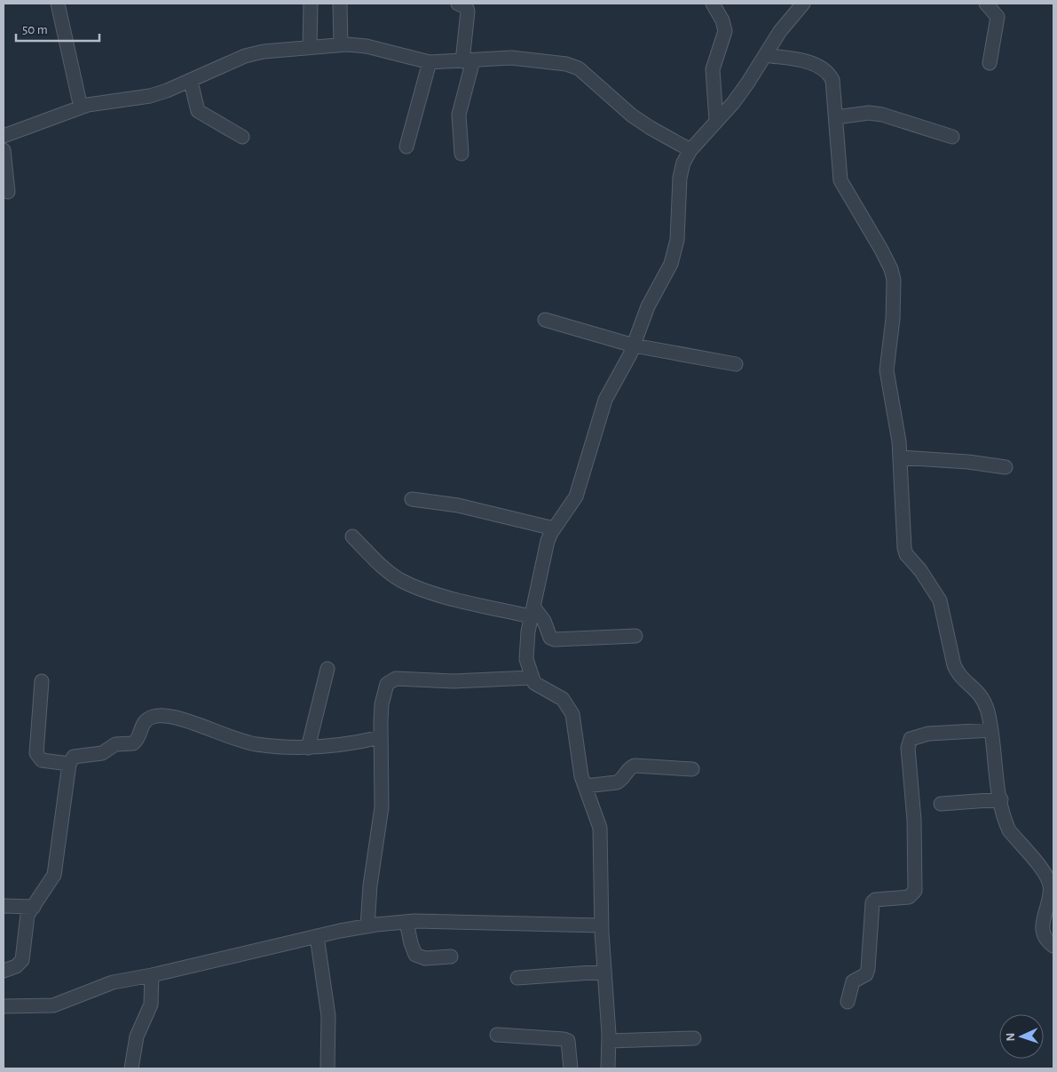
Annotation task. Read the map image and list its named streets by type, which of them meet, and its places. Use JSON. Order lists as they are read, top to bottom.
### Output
{
  "scale_bar": "50 m",
  "north": "left"
}
